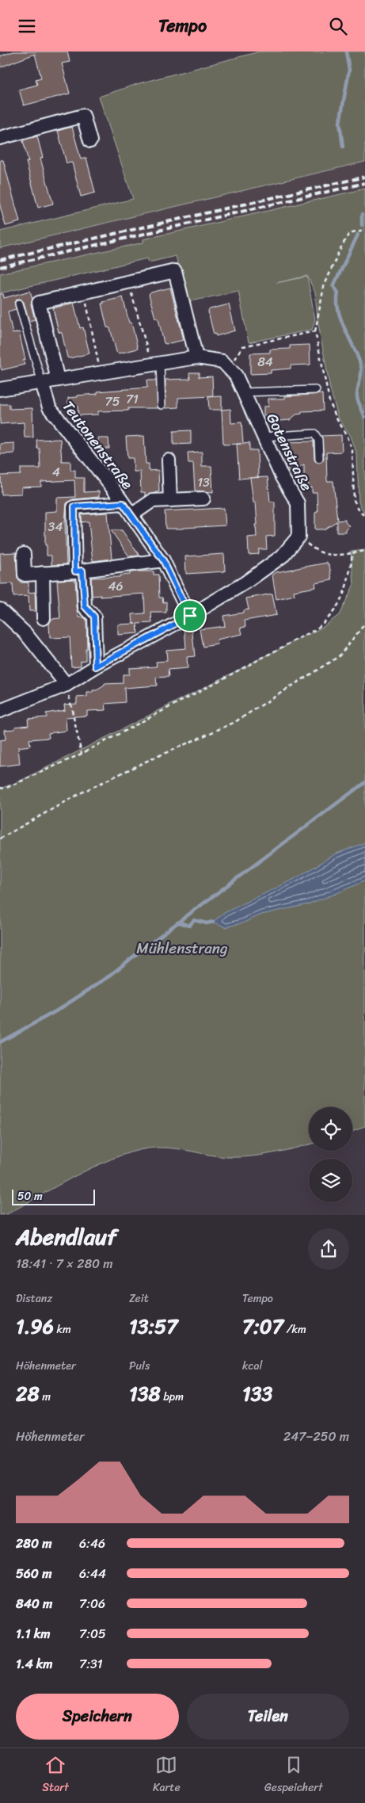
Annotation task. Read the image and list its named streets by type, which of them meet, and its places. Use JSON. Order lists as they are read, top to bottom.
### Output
{
  "streets": {
    "street": ["Teutonenstraße", "Gotenstraße"]
  },
  "crossings": [
    ["Teutonenstraße", "Gotenstraße"]
  ],
  "parks": ["Mühlenstrang"],
  "house_numbers": [
    "84",
    "71",
    "75",
    "4",
    "13",
    "34",
    "46"
  ],
  "scale_bar": "50 m",
  "page": {
    "header": "Tempo",
    "scale": "50 m",
    "heading": ["Abendlauf", "18:41 · 7 × 280 m"],
    "stats": [
      ["Distanz", "1.96 km"],
      ["Zeit", "13:57"],
      ["Tempo", "7:07 /km"],
      ["Höhenmeter", "28 m"],
      ["Puls", "138 bpm"],
      ["kcal", "133"]
    ],
    "chart": ["Höhenmeter", "247–250 m"],
    "list": [
      {
        "name": "280 m",
        "note": "6:46"
      },
      {
        "name": "560 m",
        "note": "6:44"
      },
      {
        "name": "840 m",
        "note": "7:06"
      },
      {
        "name": "1.1 km",
        "note": "7:05"
      },
      {
        "name": "1.4 km",
        "note": "7:31"
      }
    ],
    "buttons": ["Speichern", "Teilen"],
    "tabs": ["Start", "Karte", "Gespeichert"]
  }
}
